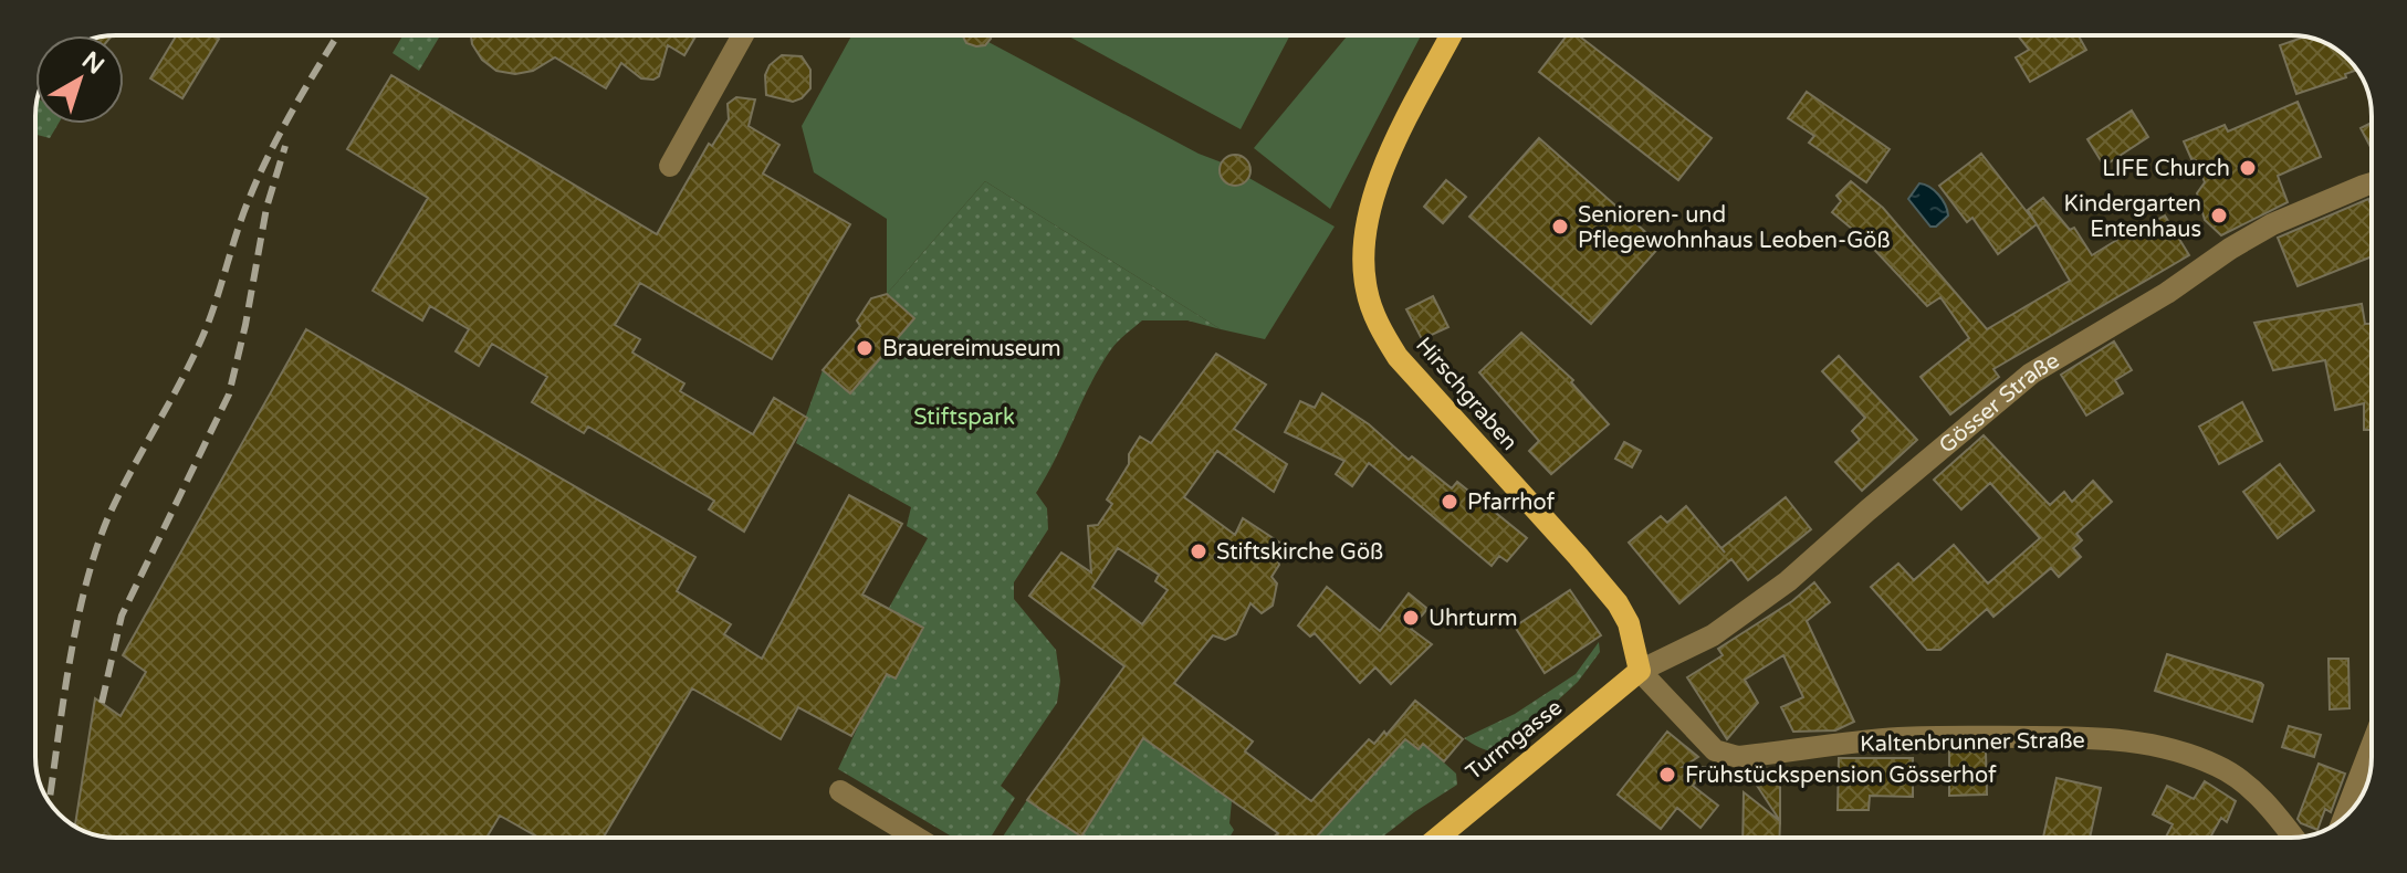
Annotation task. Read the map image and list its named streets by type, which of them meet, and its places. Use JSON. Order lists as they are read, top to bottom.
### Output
{
  "streets": {
    "main road": ["Hirschgraben", "Turmgasse"],
    "street": ["Gösser Straße", "Kaltenbrunner Straße"]
  },
  "crossings": [
    ["Hirschgraben", "Gösser Straße"],
    ["Hirschgraben", "Turmgasse"],
    ["Hirschgraben", "Kaltenbrunner Straße"],
    ["Gösser Straße", "Turmgasse"],
    ["Gösser Straße", "Kaltenbrunner Straße"],
    ["Turmgasse", "Kaltenbrunner Straße"]
  ],
  "parks": ["Stiftspark"],
  "places": [
    "LIFE Church",
    "Kindergarten Entenhaus",
    "Senioren- und Pflegewohnhaus Leoben-Göß",
    "Brauereimuseum",
    "Pfarrhof",
    "Stiftskirche Göß",
    "Uhrturm",
    "Frühstückspension Gösserhof"
  ],
  "north": "top right"
}
